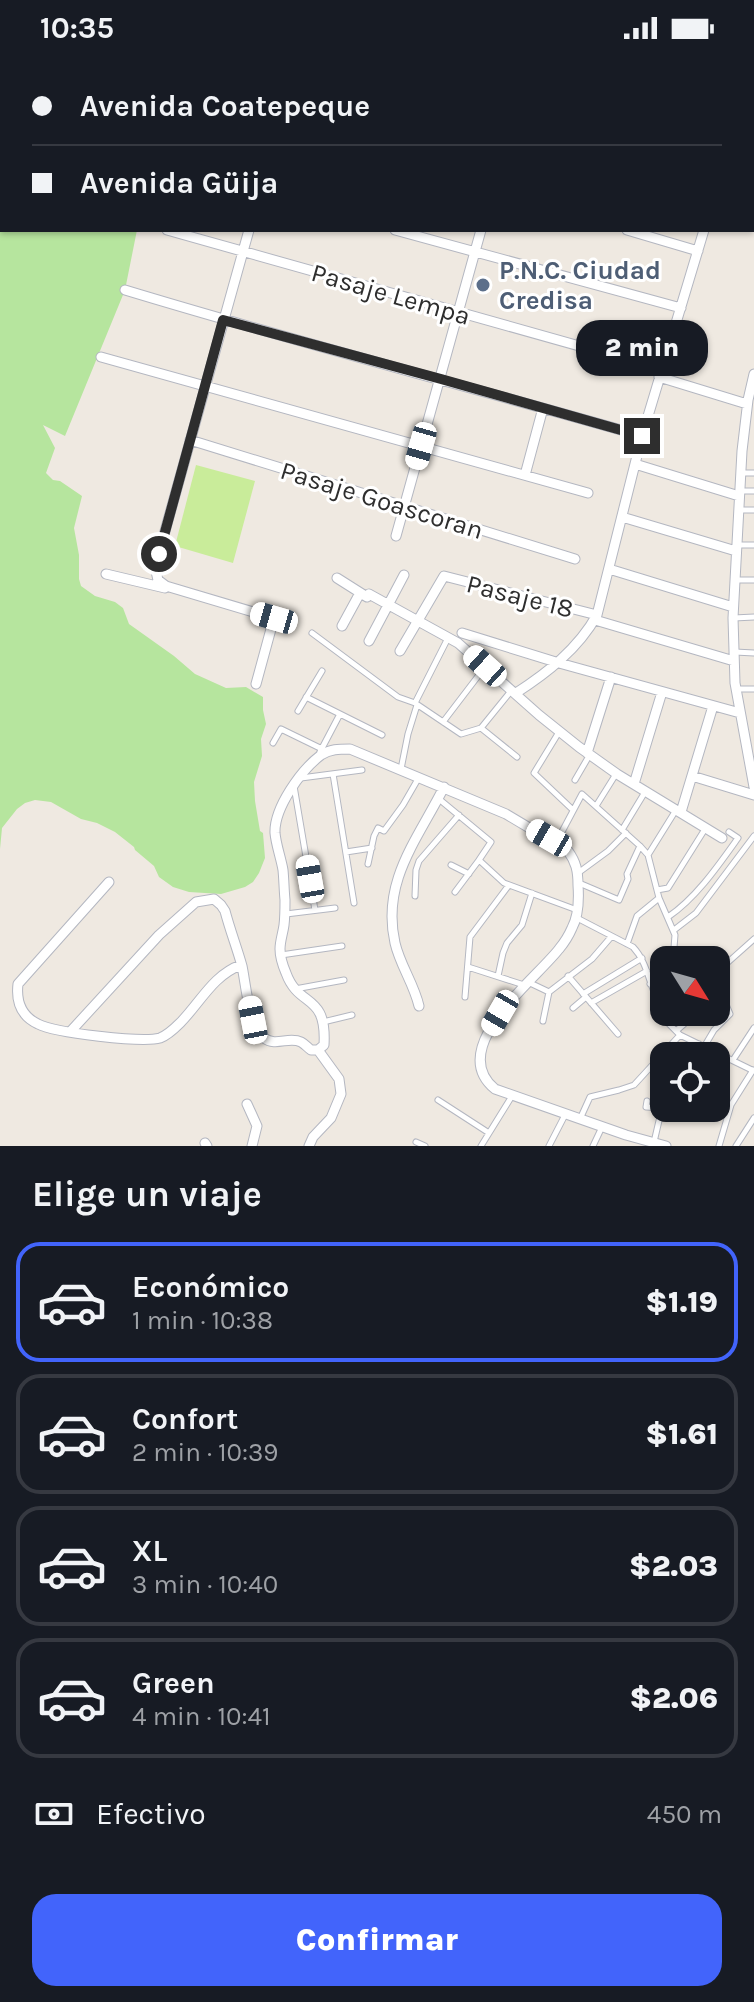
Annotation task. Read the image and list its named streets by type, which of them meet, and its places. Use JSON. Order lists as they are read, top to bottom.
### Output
{
  "streets": {
    "street": ["Pasaje Lempa", "Pasaje Goascoran", "Pasaje 18"]
  },
  "places": ["P.N.C. Ciudad Credisa"],
  "north": "bottom right",
  "page": {
    "status": "10:35",
    "banner": ["Avenida Coatepeque", "Avenida Güija"],
    "bubble": "2 min",
    "heading": "Elige un viaje",
    "list": [
      {
        "name": "Económico",
        "note": "1 min · 10:38",
        "value": "$1.19"
      },
      {
        "name": "Confort",
        "note": "2 min · 10:39",
        "value": "$1.61"
      },
      {
        "name": "XL",
        "note": "3 min · 10:40",
        "value": "$2.03"
      },
      {
        "name": "Green",
        "note": "4 min · 10:41",
        "value": "$2.06"
      }
    ],
    "pay": ["Efectivo", "450 m"],
    "buttons": "Confirmar"
  }
}
